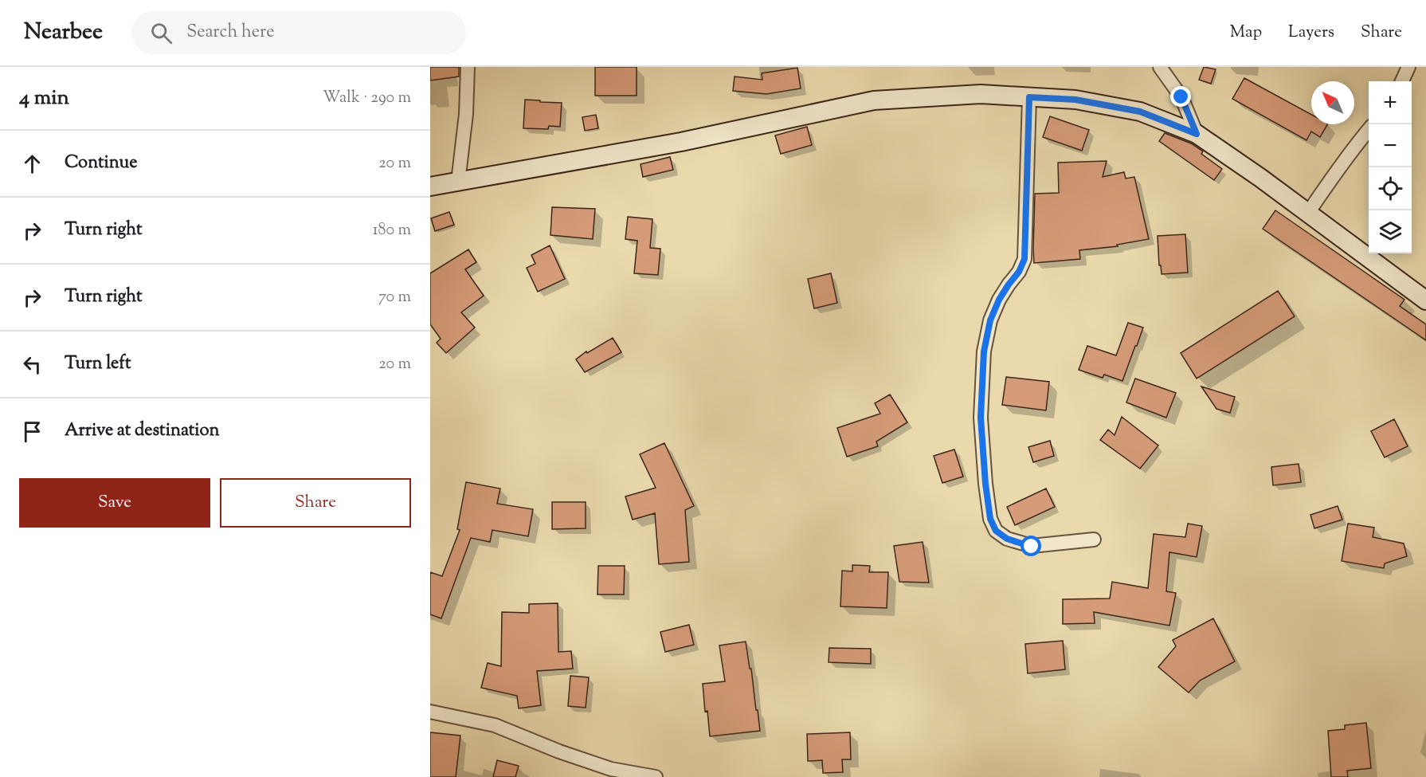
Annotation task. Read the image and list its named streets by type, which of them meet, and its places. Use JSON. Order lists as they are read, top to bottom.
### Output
{
  "north": "top left",
  "page": {
    "header": "Nearbee",
    "search": "Search here",
    "nav": ["Map", "Layers", "Share"],
    "heading": ["4 min", "Walk · 290 m"],
    "map_buttons": ["+", "−"],
    "list": [
      ["Continue", "20 m"],
      ["Turn right", "180 m"],
      ["Turn right", "70 m"],
      ["Turn left", "20 m"],
      "Arrive at destination"
    ],
    "buttons": ["Save", "Share"]
  }
}
